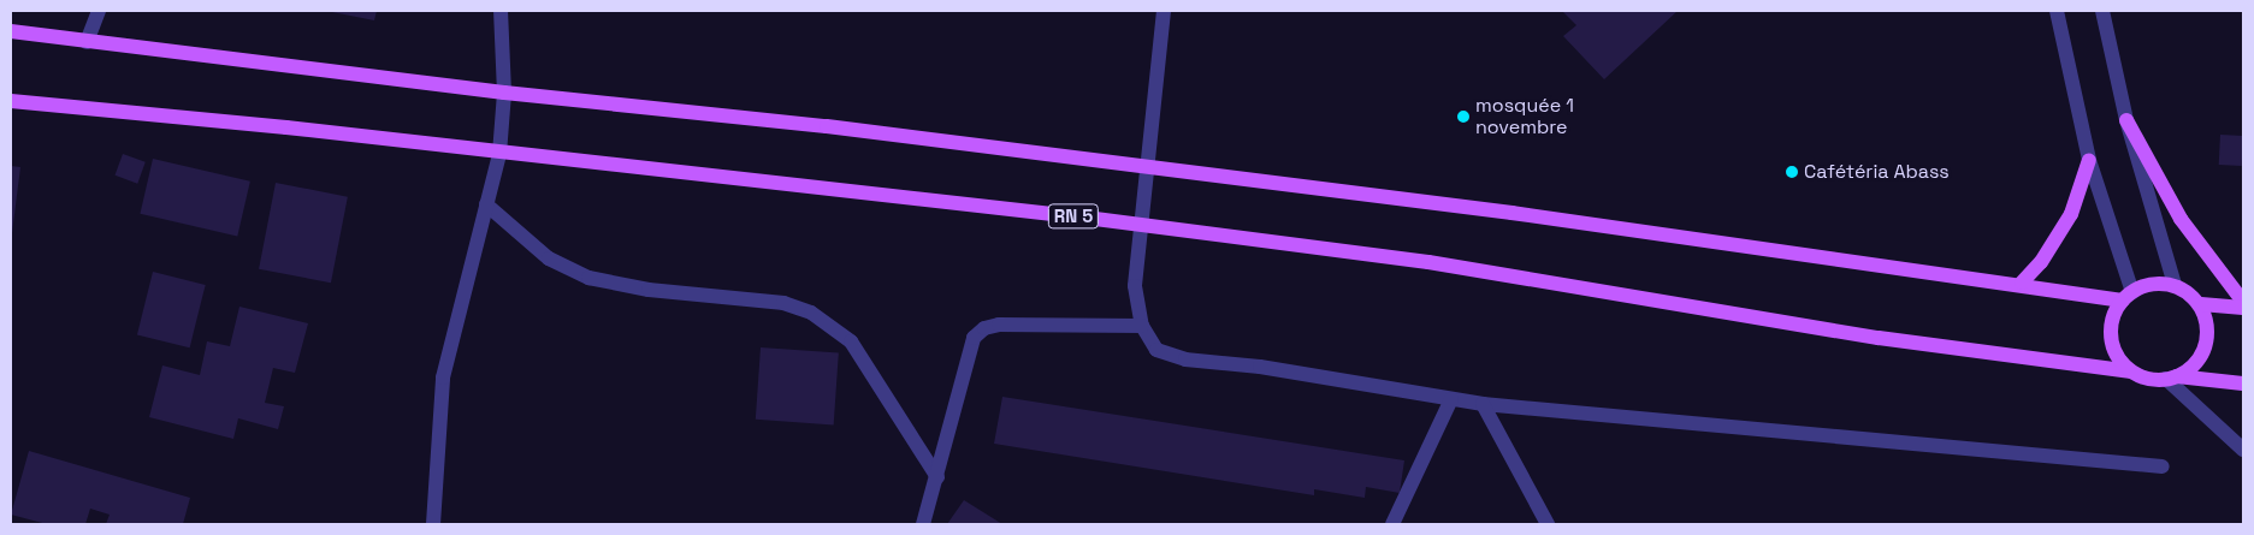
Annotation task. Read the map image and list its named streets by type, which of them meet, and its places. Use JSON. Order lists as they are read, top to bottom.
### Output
{
  "streets": {
    "main road": ["RN 5"]
  },
  "places": ["mosquée 1 novembre", "Cafétéria Abass"]
}
